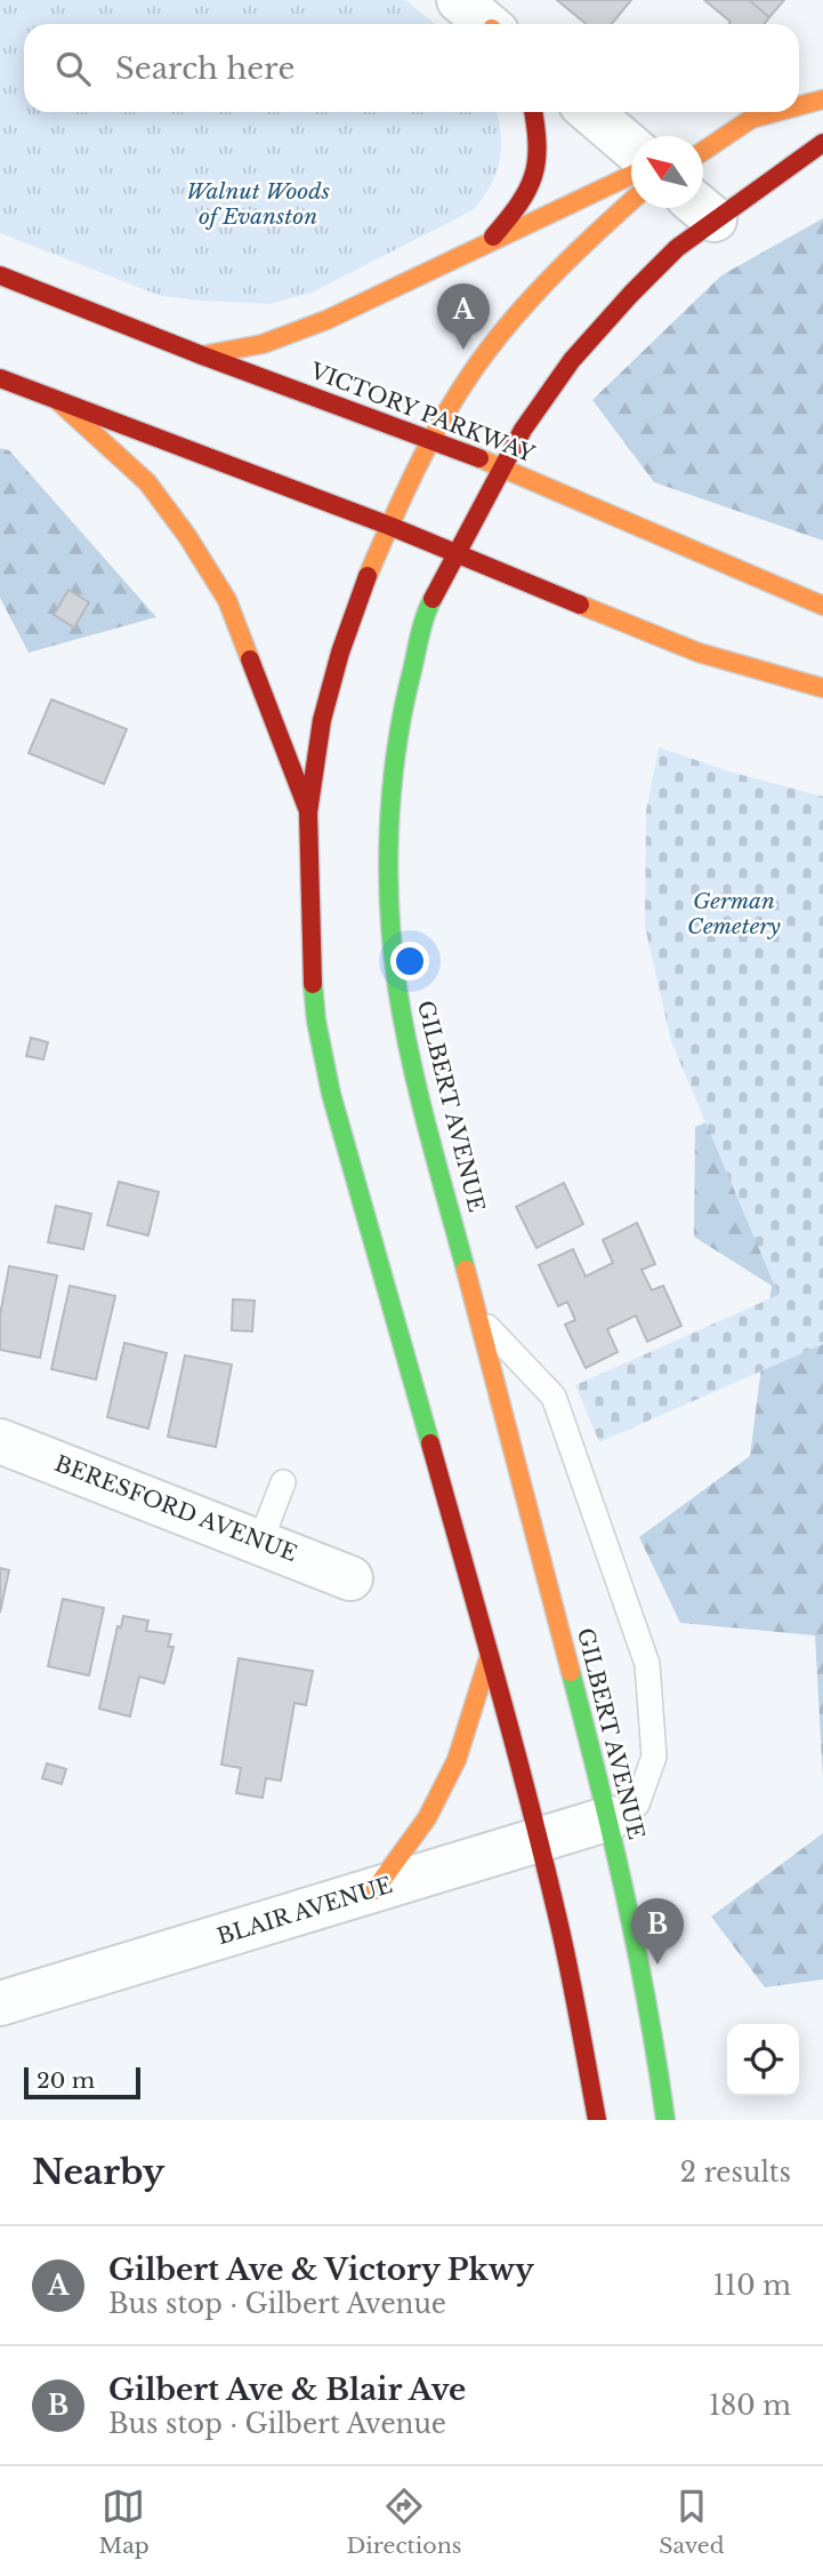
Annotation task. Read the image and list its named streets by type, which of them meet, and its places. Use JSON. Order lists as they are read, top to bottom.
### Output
{
  "streets": {
    "main road": ["VICTORY PARKWAY", "GILBERT AVENUE"],
    "street": ["BERESFORD AVENUE", "BLAIR AVENUE"]
  },
  "crossings": [
    ["VICTORY PARKWAY", "GILBERT AVENUE"],
    ["GILBERT AVENUE", "BLAIR AVENUE"]
  ],
  "parks": ["Walnut Woods of Evanston", "German Cemetery"],
  "scale_bar": "20 m",
  "north": "top left",
  "page": {
    "search": "Search here",
    "pins": ["A", "B"],
    "scale": "20 m",
    "heading": ["Nearby", "2 results"],
    "list": [
      {
        "mark": "A",
        "name": "Gilbert Ave & Victory Pkwy",
        "note": "Bus stop · Gilbert Avenue",
        "value": "110 m"
      },
      {
        "mark": "B",
        "name": "Gilbert Ave & Blair Ave",
        "note": "Bus stop · Gilbert Avenue",
        "value": "180 m"
      }
    ],
    "nav": ["Map", "Directions", "Saved"]
  }
}
